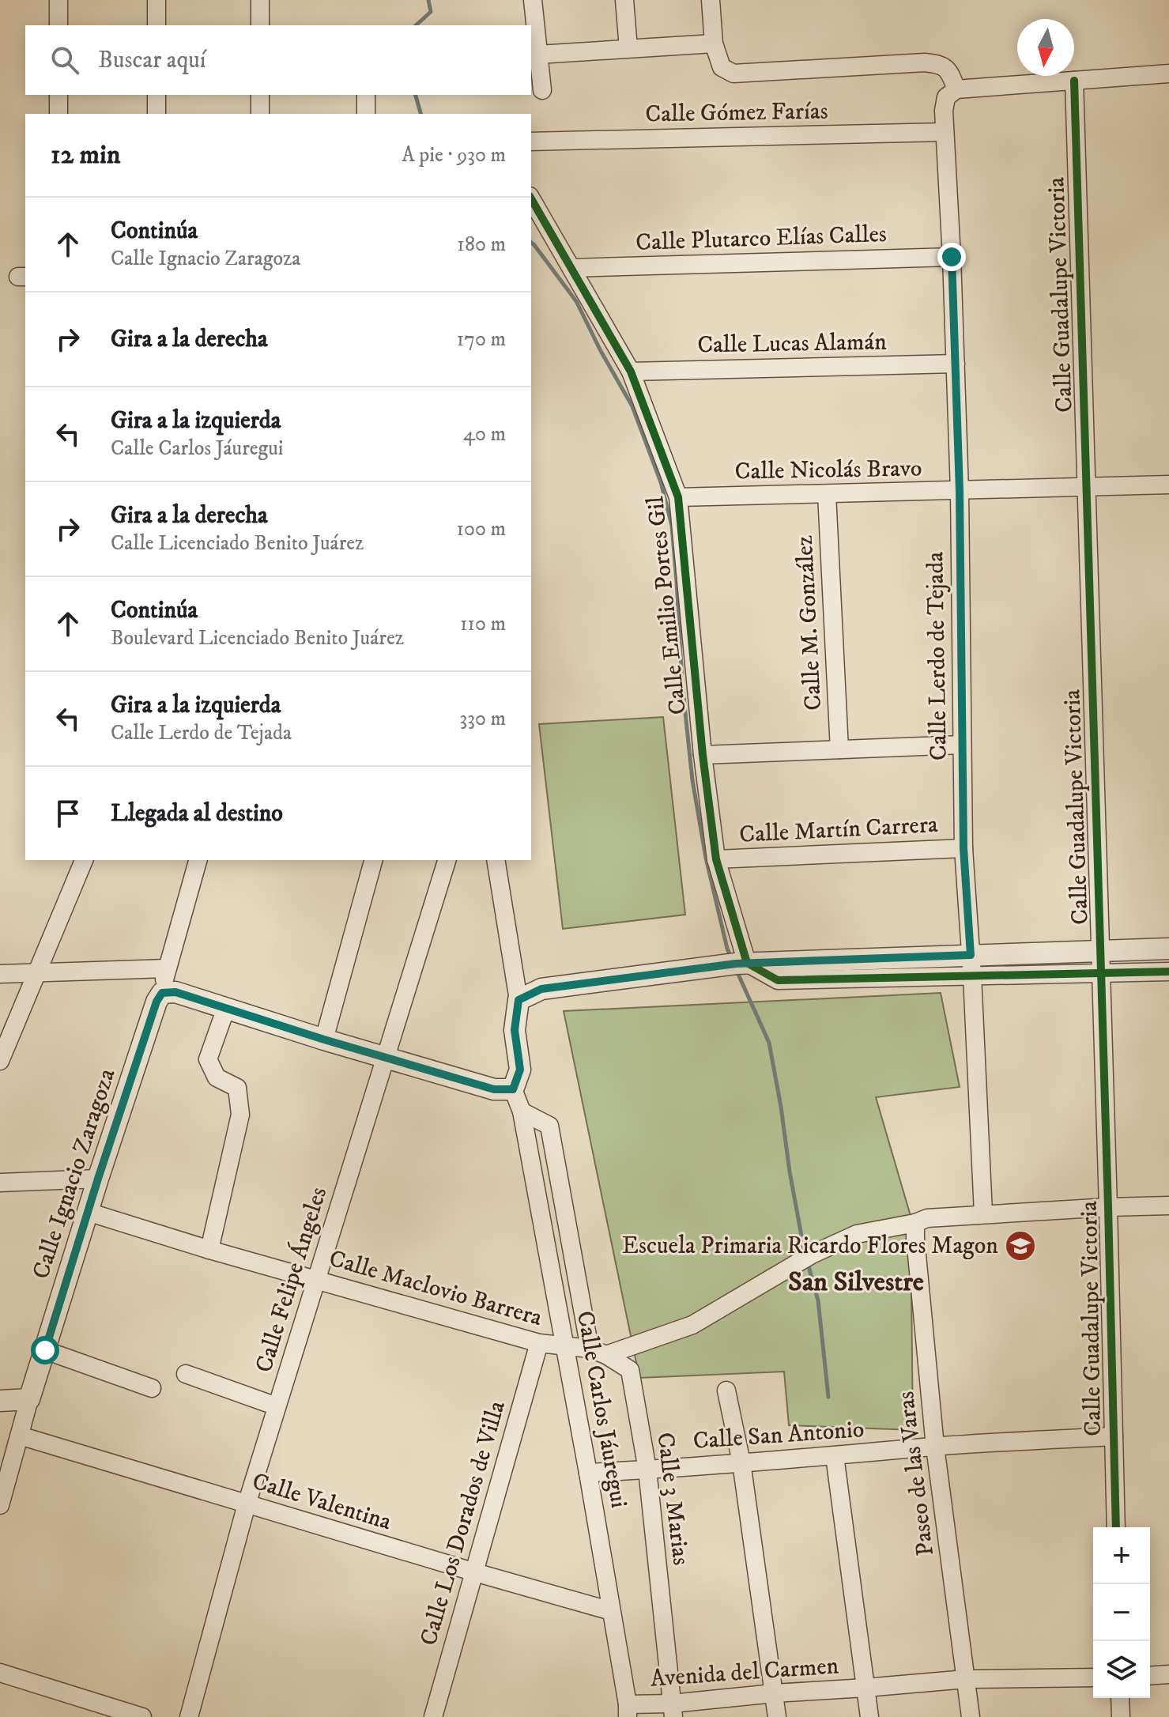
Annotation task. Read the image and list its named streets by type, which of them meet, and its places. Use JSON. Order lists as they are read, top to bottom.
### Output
{
  "streets": {
    "street": [
      "Calle Gómez Farías",
      "Calle Plutarco Elías Calles",
      "Calle Guadalupe Victoria",
      "Calle Lucas Alamán",
      "Calle Nicolás Bravo",
      "Calle Emilio Portes Gil",
      "Calle M. González",
      "Calle Lerdo de Tejada",
      "Calle Martín Carrera",
      "Calle Ignacio Zaragoza",
      "Calle Felipe Ángeles",
      "Calle Maclovio Barrera",
      "Calle Carlos Jáuregui",
      "Calle San Antonio",
      "Paseo de las Varas",
      "Calle 3 Marias",
      "Calle Valentina",
      "Calle Los Dorados de Villa",
      "Avenida del Carmen"
    ]
  },
  "crossings": [
    ["Calle Gómez Farías", "Calle Lerdo de Tejada"],
    ["Calle Plutarco Elías Calles", "Calle Emilio Portes Gil"],
    ["Calle Plutarco Elías Calles", "Calle Lerdo de Tejada"],
    ["Calle Guadalupe Victoria", "Calle Nicolás Bravo"],
    ["Calle Guadalupe Victoria", "Calle San Antonio"],
    ["Calle Lucas Alamán", "Calle Emilio Portes Gil"],
    ["Calle Lucas Alamán", "Calle Lerdo de Tejada"],
    ["Calle Nicolás Bravo", "Calle Emilio Portes Gil"],
    ["Calle Nicolás Bravo", "Calle M. González"],
    ["Calle Nicolás Bravo", "Calle Lerdo de Tejada"],
    ["Calle Emilio Portes Gil", "Calle Martín Carrera"],
    ["Calle Lerdo de Tejada", "Calle Martín Carrera"],
    ["Calle Ignacio Zaragoza", "Calle Maclovio Barrera"],
    ["Calle Ignacio Zaragoza", "Calle Valentina"],
    ["Calle Felipe Ángeles", "Calle Maclovio Barrera"],
    ["Calle Felipe Ángeles", "Calle Valentina"],
    ["Calle Maclovio Barrera", "Calle Carlos Jáuregui"],
    ["Calle Maclovio Barrera", "Calle 3 Marias"],
    ["Calle Maclovio Barrera", "Calle Los Dorados de Villa"],
    ["Calle Carlos Jáuregui", "Calle San Antonio"],
    ["Calle Carlos Jáuregui", "Calle 3 Marias"],
    ["Calle Carlos Jáuregui", "Calle Valentina"],
    ["Calle Carlos Jáuregui", "Avenida del Carmen"],
    ["Calle San Antonio", "Paseo de las Varas"],
    ["Calle San Antonio", "Calle 3 Marias"],
    ["Paseo de las Varas", "Avenida del Carmen"],
    ["Calle 3 Marias", "Avenida del Carmen"],
    ["Calle Valentina", "Calle Los Dorados de Villa"]
  ],
  "districts": ["San Silvestre"],
  "places": {
    "school or university": ["Escuela Primaria Ricardo Flores Magon"]
  },
  "north": "bottom",
  "page": {
    "search": "Buscar aquí",
    "heading": ["12 min", "A pie · 930 m"],
    "list": [
      ["Continúa", "Calle Ignacio Zaragoza", "180 m"],
      ["Gira a la derecha", "170 m"],
      ["Gira a la izquierda", "Calle Carlos Jáuregui", "40 m"],
      ["Gira a la derecha", "Calle Licenciado Benito Juárez", "100 m"],
      ["Continúa", "Boulevard Licenciado Benito Juárez", "110 m"],
      ["Gira a la izquierda", "Calle Lerdo de Tejada", "330 m"],
      "Llegada al destino"
    ],
    "map_buttons": ["+", "−"]
  }
}
